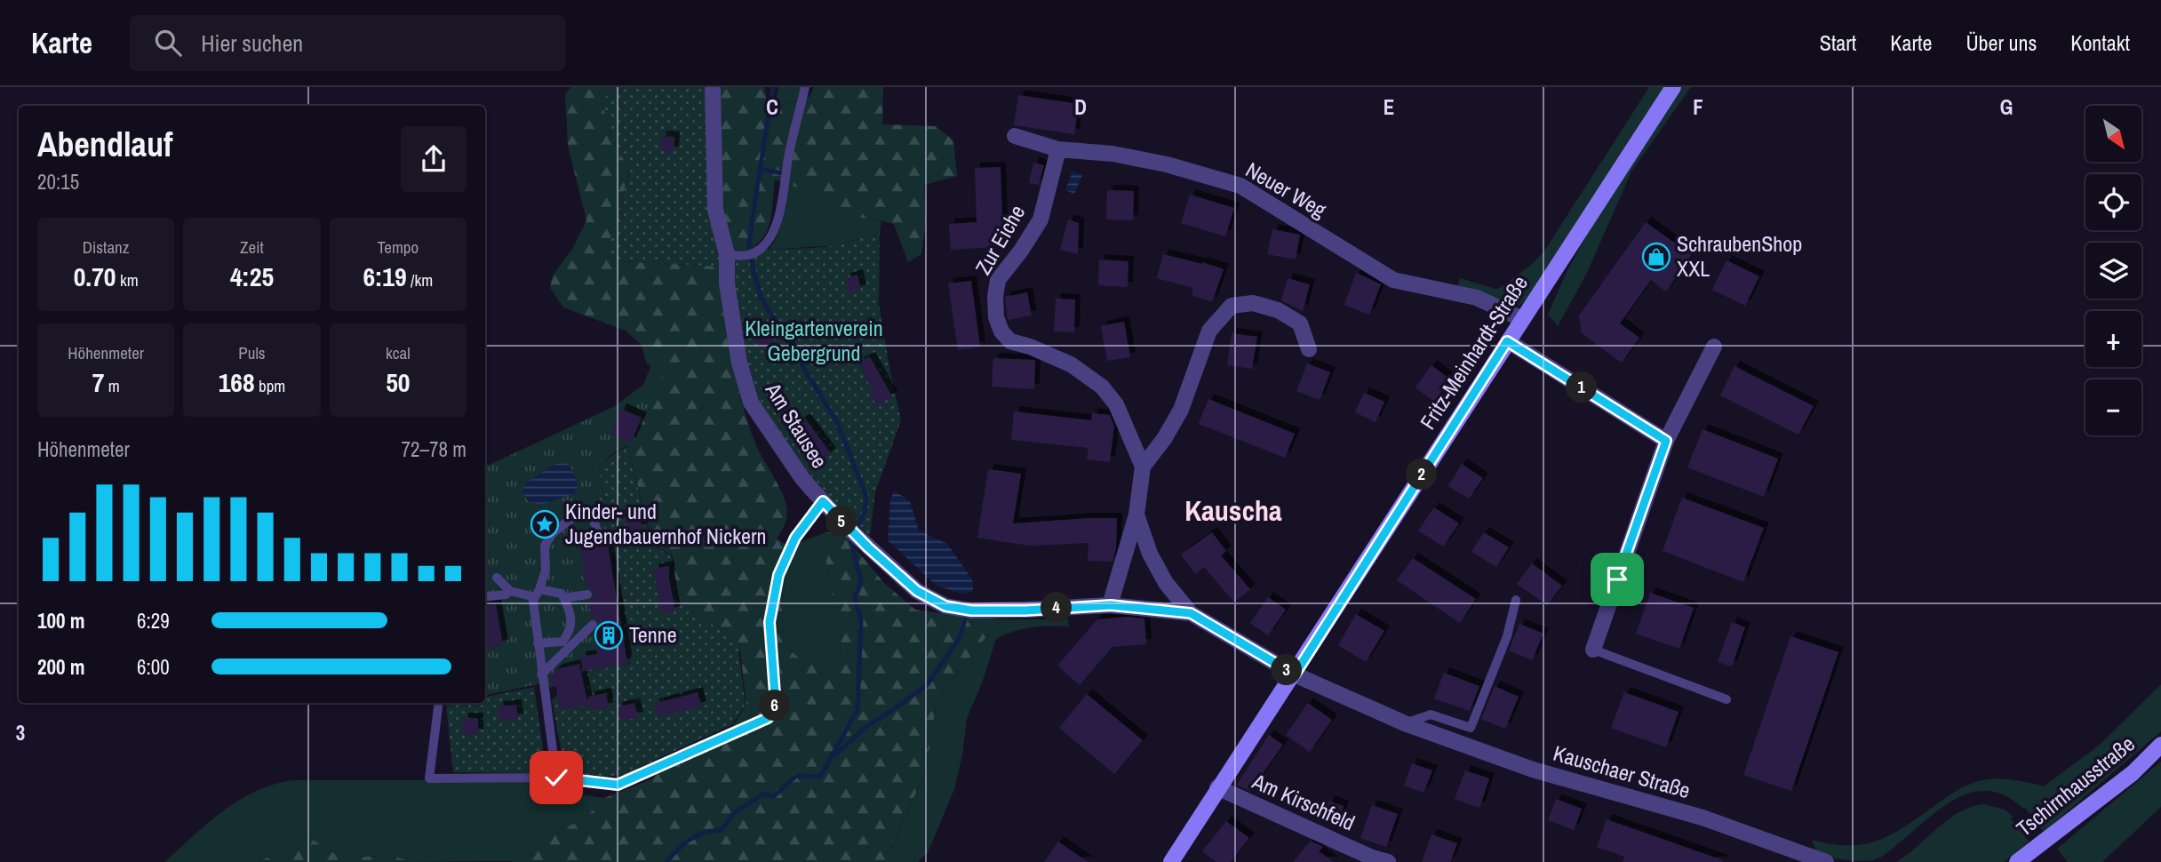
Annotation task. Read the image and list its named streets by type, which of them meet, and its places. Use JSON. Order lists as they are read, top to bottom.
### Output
{
  "streets": {
    "street": [
      "Neuer Weg",
      "Zur Eiche",
      "Fritz-Meinhardt-Straße",
      "Am Stausee",
      "Kauschaer Straße",
      "Tschirnhausstraße",
      "Am Kirschfeld"
    ]
  },
  "crossings": [
    ["Neuer Weg", "Zur Eiche"],
    ["Neuer Weg", "Fritz-Meinhardt-Straße"],
    ["Fritz-Meinhardt-Straße", "Kauschaer Straße"],
    ["Fritz-Meinhardt-Straße", "Am Kirschfeld"]
  ],
  "districts": ["Kauscha"],
  "parks": ["Kleingartenverein Gebergrund"],
  "places": {
    "shop": ["SchraubenShop XXL"],
    "place": ["Kinder- und Jugendbauernhof Nickern"],
    "building": ["Tenne"]
  },
  "north": "bottom right",
  "page": {
    "header": "Karte",
    "search": "Hier suchen",
    "nav": [
      "Start",
      "Karte",
      "Über uns",
      "Kontakt"
    ],
    "map_buttons": ["+", "−"],
    "heading": ["Abendlauf", "20:15"],
    "stats": [
      ["Distanz", "0.70 km"],
      ["Zeit", "4:25"],
      ["Tempo", "6:19 /km"],
      ["Höhenmeter", "7 m"],
      ["Puls", "168 bpm"],
      ["kcal", "50"]
    ],
    "pins": [
      "1",
      "2",
      "5",
      "4",
      "3",
      "6"
    ],
    "chart": ["Höhenmeter", "72–78 m"],
    "list": [
      {
        "name": "100 m",
        "note": "6:29"
      },
      {
        "name": "200 m",
        "note": "6:00"
      }
    ]
  },
  "grid": {
    "columns": [
      "C",
      "D",
      "E",
      "F",
      "G"
    ],
    "rows": ["3"]
  }
}
